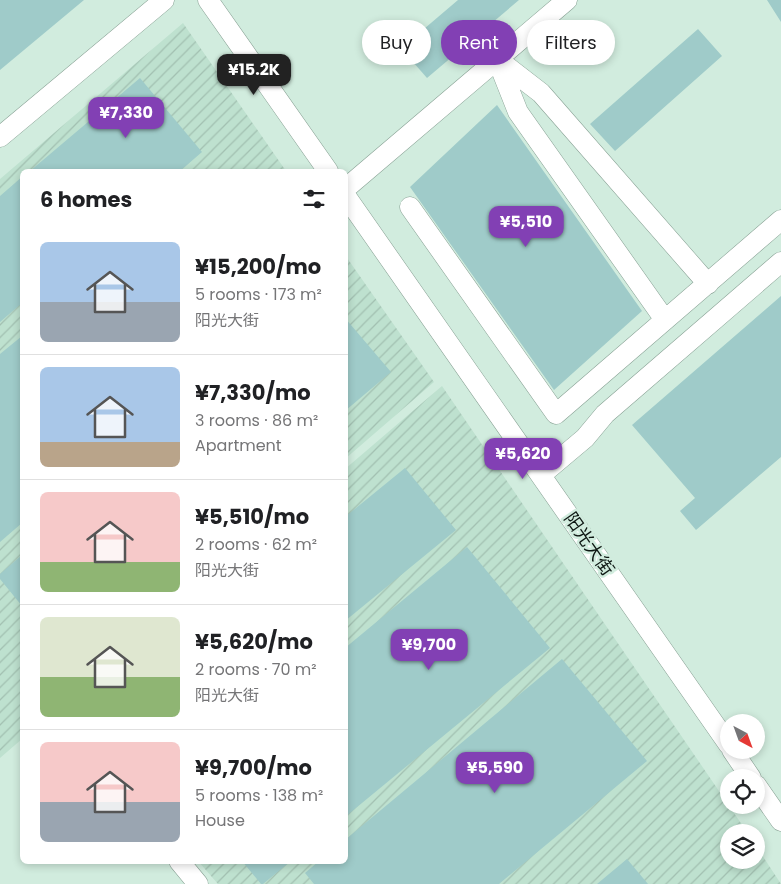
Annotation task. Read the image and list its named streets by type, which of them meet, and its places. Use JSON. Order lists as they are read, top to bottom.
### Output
{
  "streets": {
    "street": ["阳光大街"]
  },
  "north": "bottom right",
  "page": {
    "chip": ["Buy", "Rent", "Filters"],
    "price": [
      "¥15.2K",
      "¥7,330",
      "¥5,510",
      "¥5,620",
      "¥9,700",
      "¥5,590"
    ],
    "heading": "6 homes",
    "list": [
      {
        "name": "¥15,200/mo",
        "note": "5 rooms · 173 m² · 阳光大街"
      },
      {
        "name": "¥7,330/mo",
        "note": "3 rooms · 86 m² · Apartment"
      },
      {
        "name": "¥5,510/mo",
        "note": "2 rooms · 62 m² · 阳光大街"
      },
      {
        "name": "¥5,620/mo",
        "note": "2 rooms · 70 m² · 阳光大街"
      },
      {
        "name": "¥9,700/mo",
        "note": "5 rooms · 138 m² · House"
      }
    ]
  }
}
